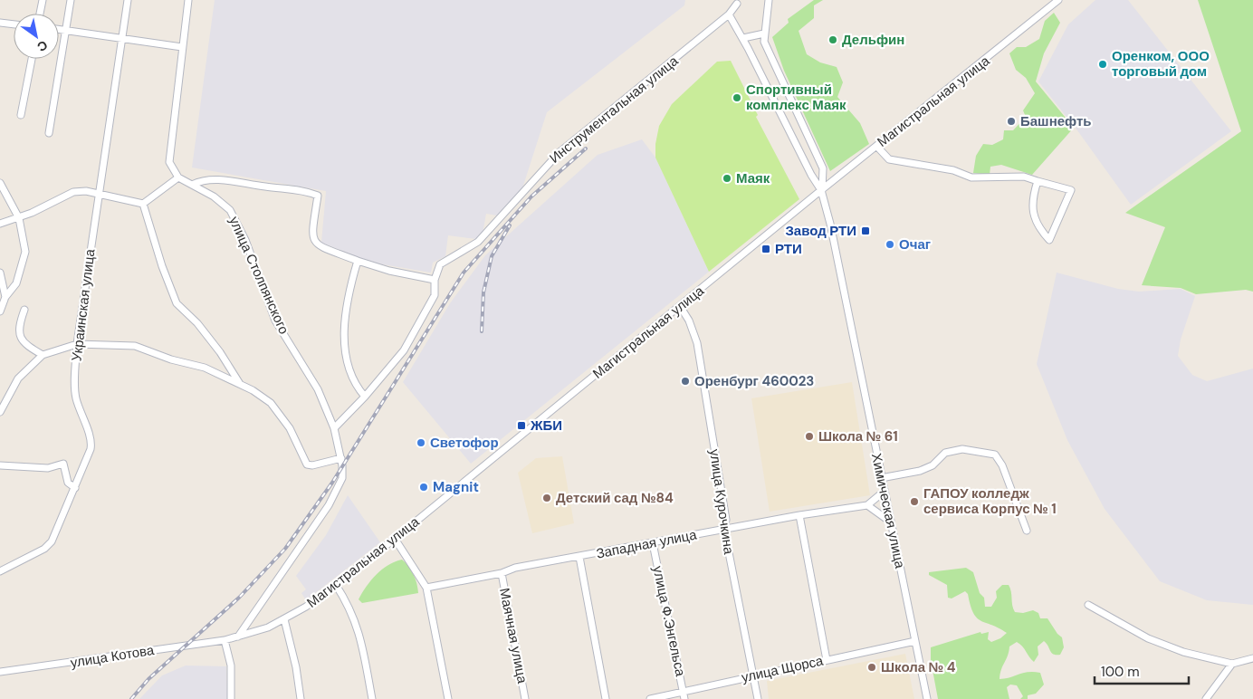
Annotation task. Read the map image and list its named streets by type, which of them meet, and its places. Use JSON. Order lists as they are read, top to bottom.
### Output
{
  "streets": {
    "street": [
      "Магистральная улица",
      "Инструментальная улица",
      "улица Столпянского",
      "Украинская улица",
      "улица Курочкина",
      "Химическая улица",
      "Западная улица",
      "улица Ф.Энгельса",
      "Маячная улица",
      "улица Котова",
      "улица Щорса"
    ]
  },
  "crossings": [
    ["Магистральная улица", "улица Столпянского"],
    ["Магистральная улица", "улица Курочкина"],
    ["Магистральная улица", "Химическая улица"],
    ["Магистральная улица", "улица Котова"],
    ["Инструментальная улица", "улица Столпянского"],
    ["Инструментальная улица", "Химическая улица"],
    ["улица Курочкина", "Западная улица"],
    ["улица Курочкина", "улица Щорса"],
    ["Химическая улица", "улица Щорса"],
    ["Западная улица", "улица Ф.Энгельса"],
    ["Западная улица", "Маячная улица"],
    ["улица Ф.Энгельса", "улица Щорса"]
  ],
  "places": {
    "other": [
      "Дельфин",
      "Оренком, ООО торговый дом",
      "Спортивный комплекс Маяк",
      "Башнефть",
      "Маяк",
      "Очаг",
      "Оренбург 460023",
      "Школа № 61",
      "Светофор",
      "Magnit",
      "Детский сад №84",
      "ГАПОУ колледж сервиса Корпус № 1",
      "Школа № 4"
    ],
    "transit": ["Завод РТИ", "РТИ", "ЖБИ"]
  },
  "scale_bar": "100 m",
  "north": "bottom right"
}
